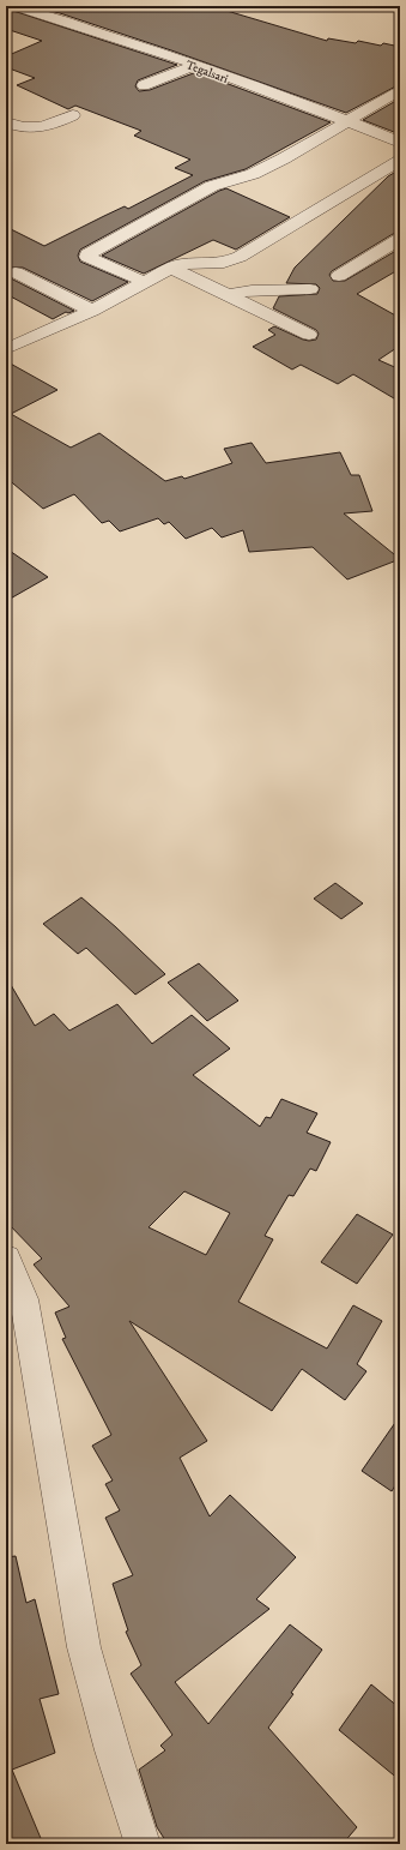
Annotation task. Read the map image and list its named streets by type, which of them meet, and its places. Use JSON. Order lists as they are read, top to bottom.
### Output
{
  "streets": {
    "street": ["Tegalsari"]
  }
}
